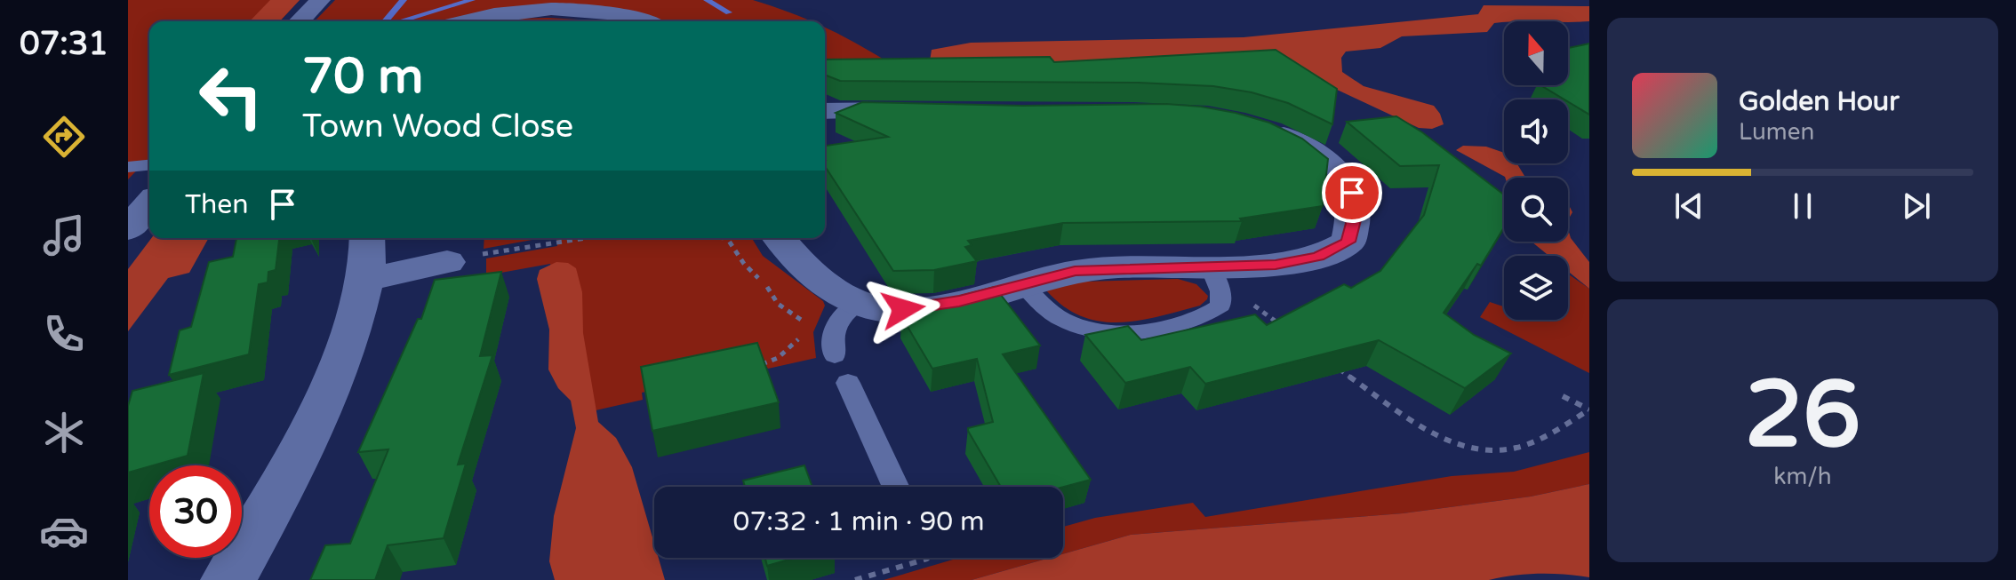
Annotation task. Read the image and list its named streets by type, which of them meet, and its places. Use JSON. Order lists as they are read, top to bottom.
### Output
{
  "north": "top",
  "page": {
    "tabs": "07:31",
    "turn": ["70 m", "Town Wood Close"],
    "song": ["Golden Hour", "Lumen"],
    "then": "Then",
    "tile": ["26", "km/h"],
    "limit": "30",
    "trip": "07:32 · 1 min · 90 m"
  }
}
